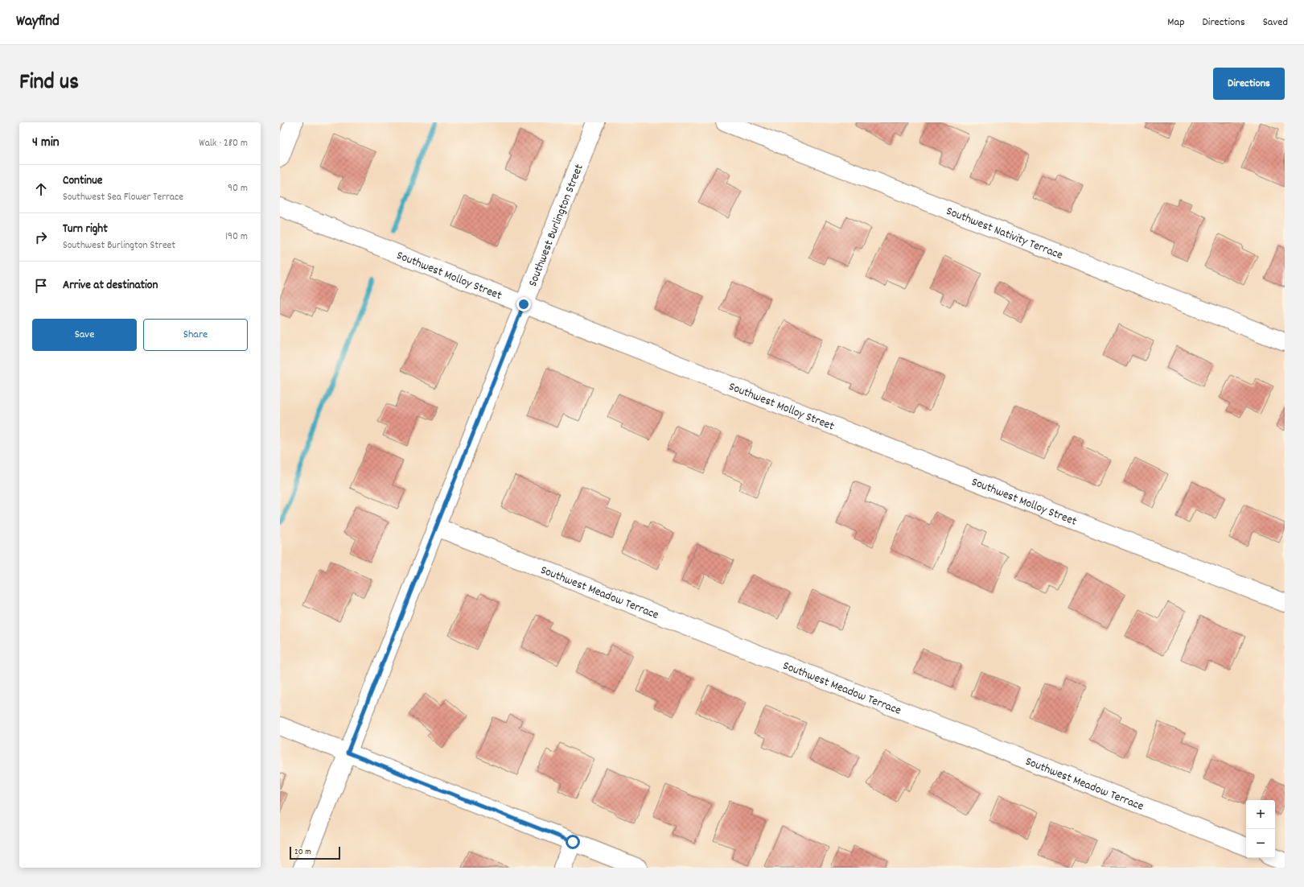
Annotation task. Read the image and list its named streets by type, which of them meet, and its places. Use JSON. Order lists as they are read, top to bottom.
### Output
{
  "streets": {
    "street": [
      "Southwest Burlington Street",
      "Southwest Nativity Terrace",
      "Southwest Molloy Street",
      "Southwest Meadow Terrace"
    ]
  },
  "crossings": [
    ["Southwest Burlington Street", "Southwest Molloy Street"],
    ["Southwest Burlington Street", "Southwest Meadow Terrace"]
  ],
  "scale_bar": "20 m",
  "page": {
    "header": "Wayfind",
    "nav": ["Map", "Directions", "Saved"],
    "title": "Find us",
    "buttons": [
      "Directions",
      ["Save", "Share"]
    ],
    "heading": ["4 min", "Walk · 280 m"],
    "list": [
      ["Continue", "Southwest Sea Flower Terrace", "90 m"],
      ["Turn right", "Southwest Burlington Street", "190 m"],
      "Arrive at destination"
    ],
    "map_buttons": ["+", "−"],
    "scale": "20 m"
  }
}
